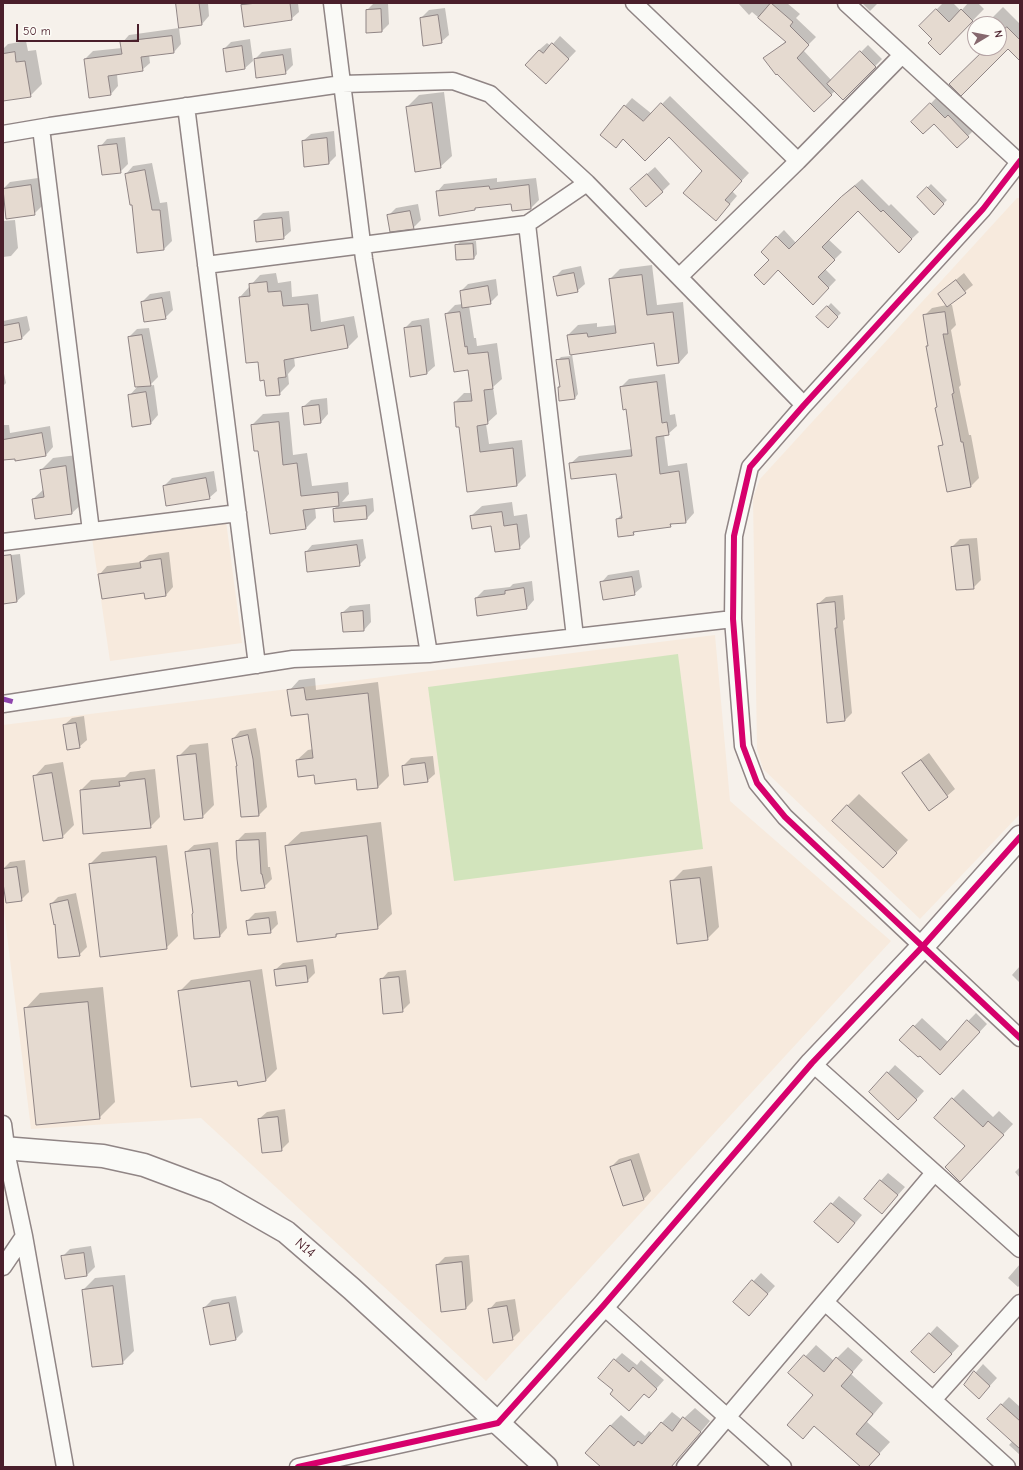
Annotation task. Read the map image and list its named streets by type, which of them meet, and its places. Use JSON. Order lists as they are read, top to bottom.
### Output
{
  "streets": {
    "street": ["N14"]
  },
  "scale_bar": "50 m",
  "north": "right"
}
